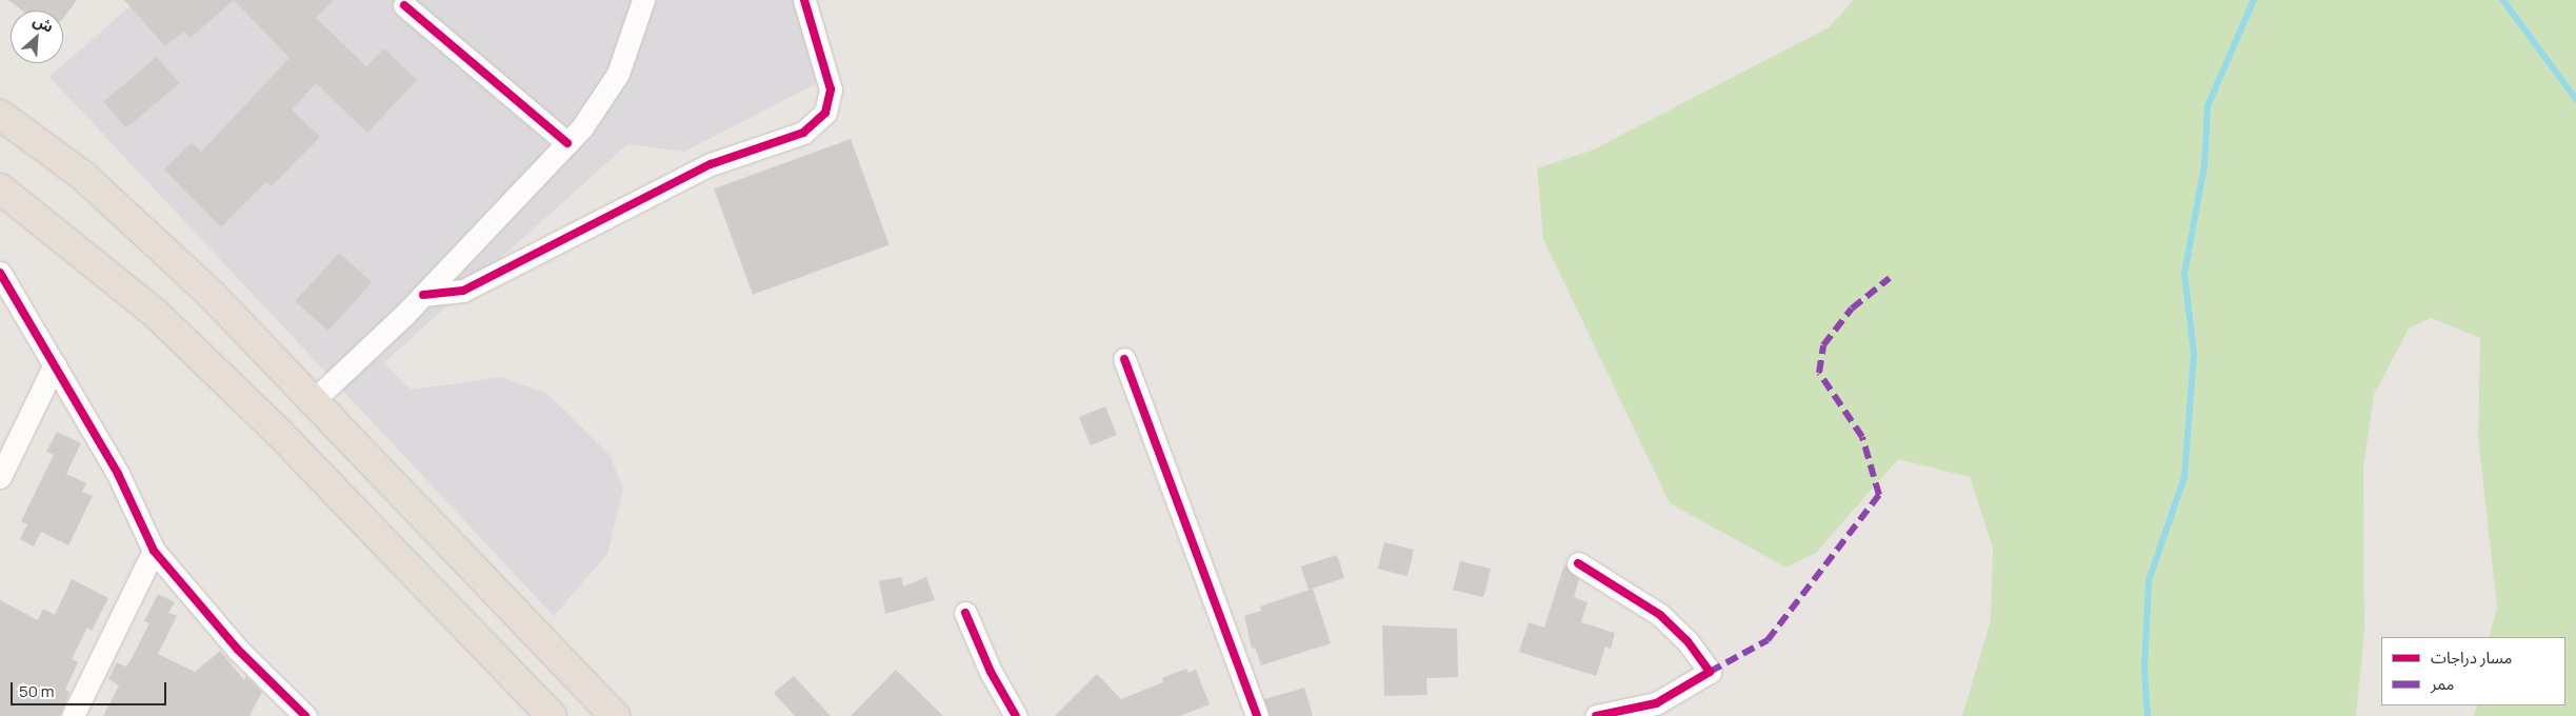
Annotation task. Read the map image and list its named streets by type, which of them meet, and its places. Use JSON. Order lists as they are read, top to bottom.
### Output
{
  "legend": ["مسار دراجات", "ممر"],
  "scale_bar": "50 m",
  "north": "top right"
}
